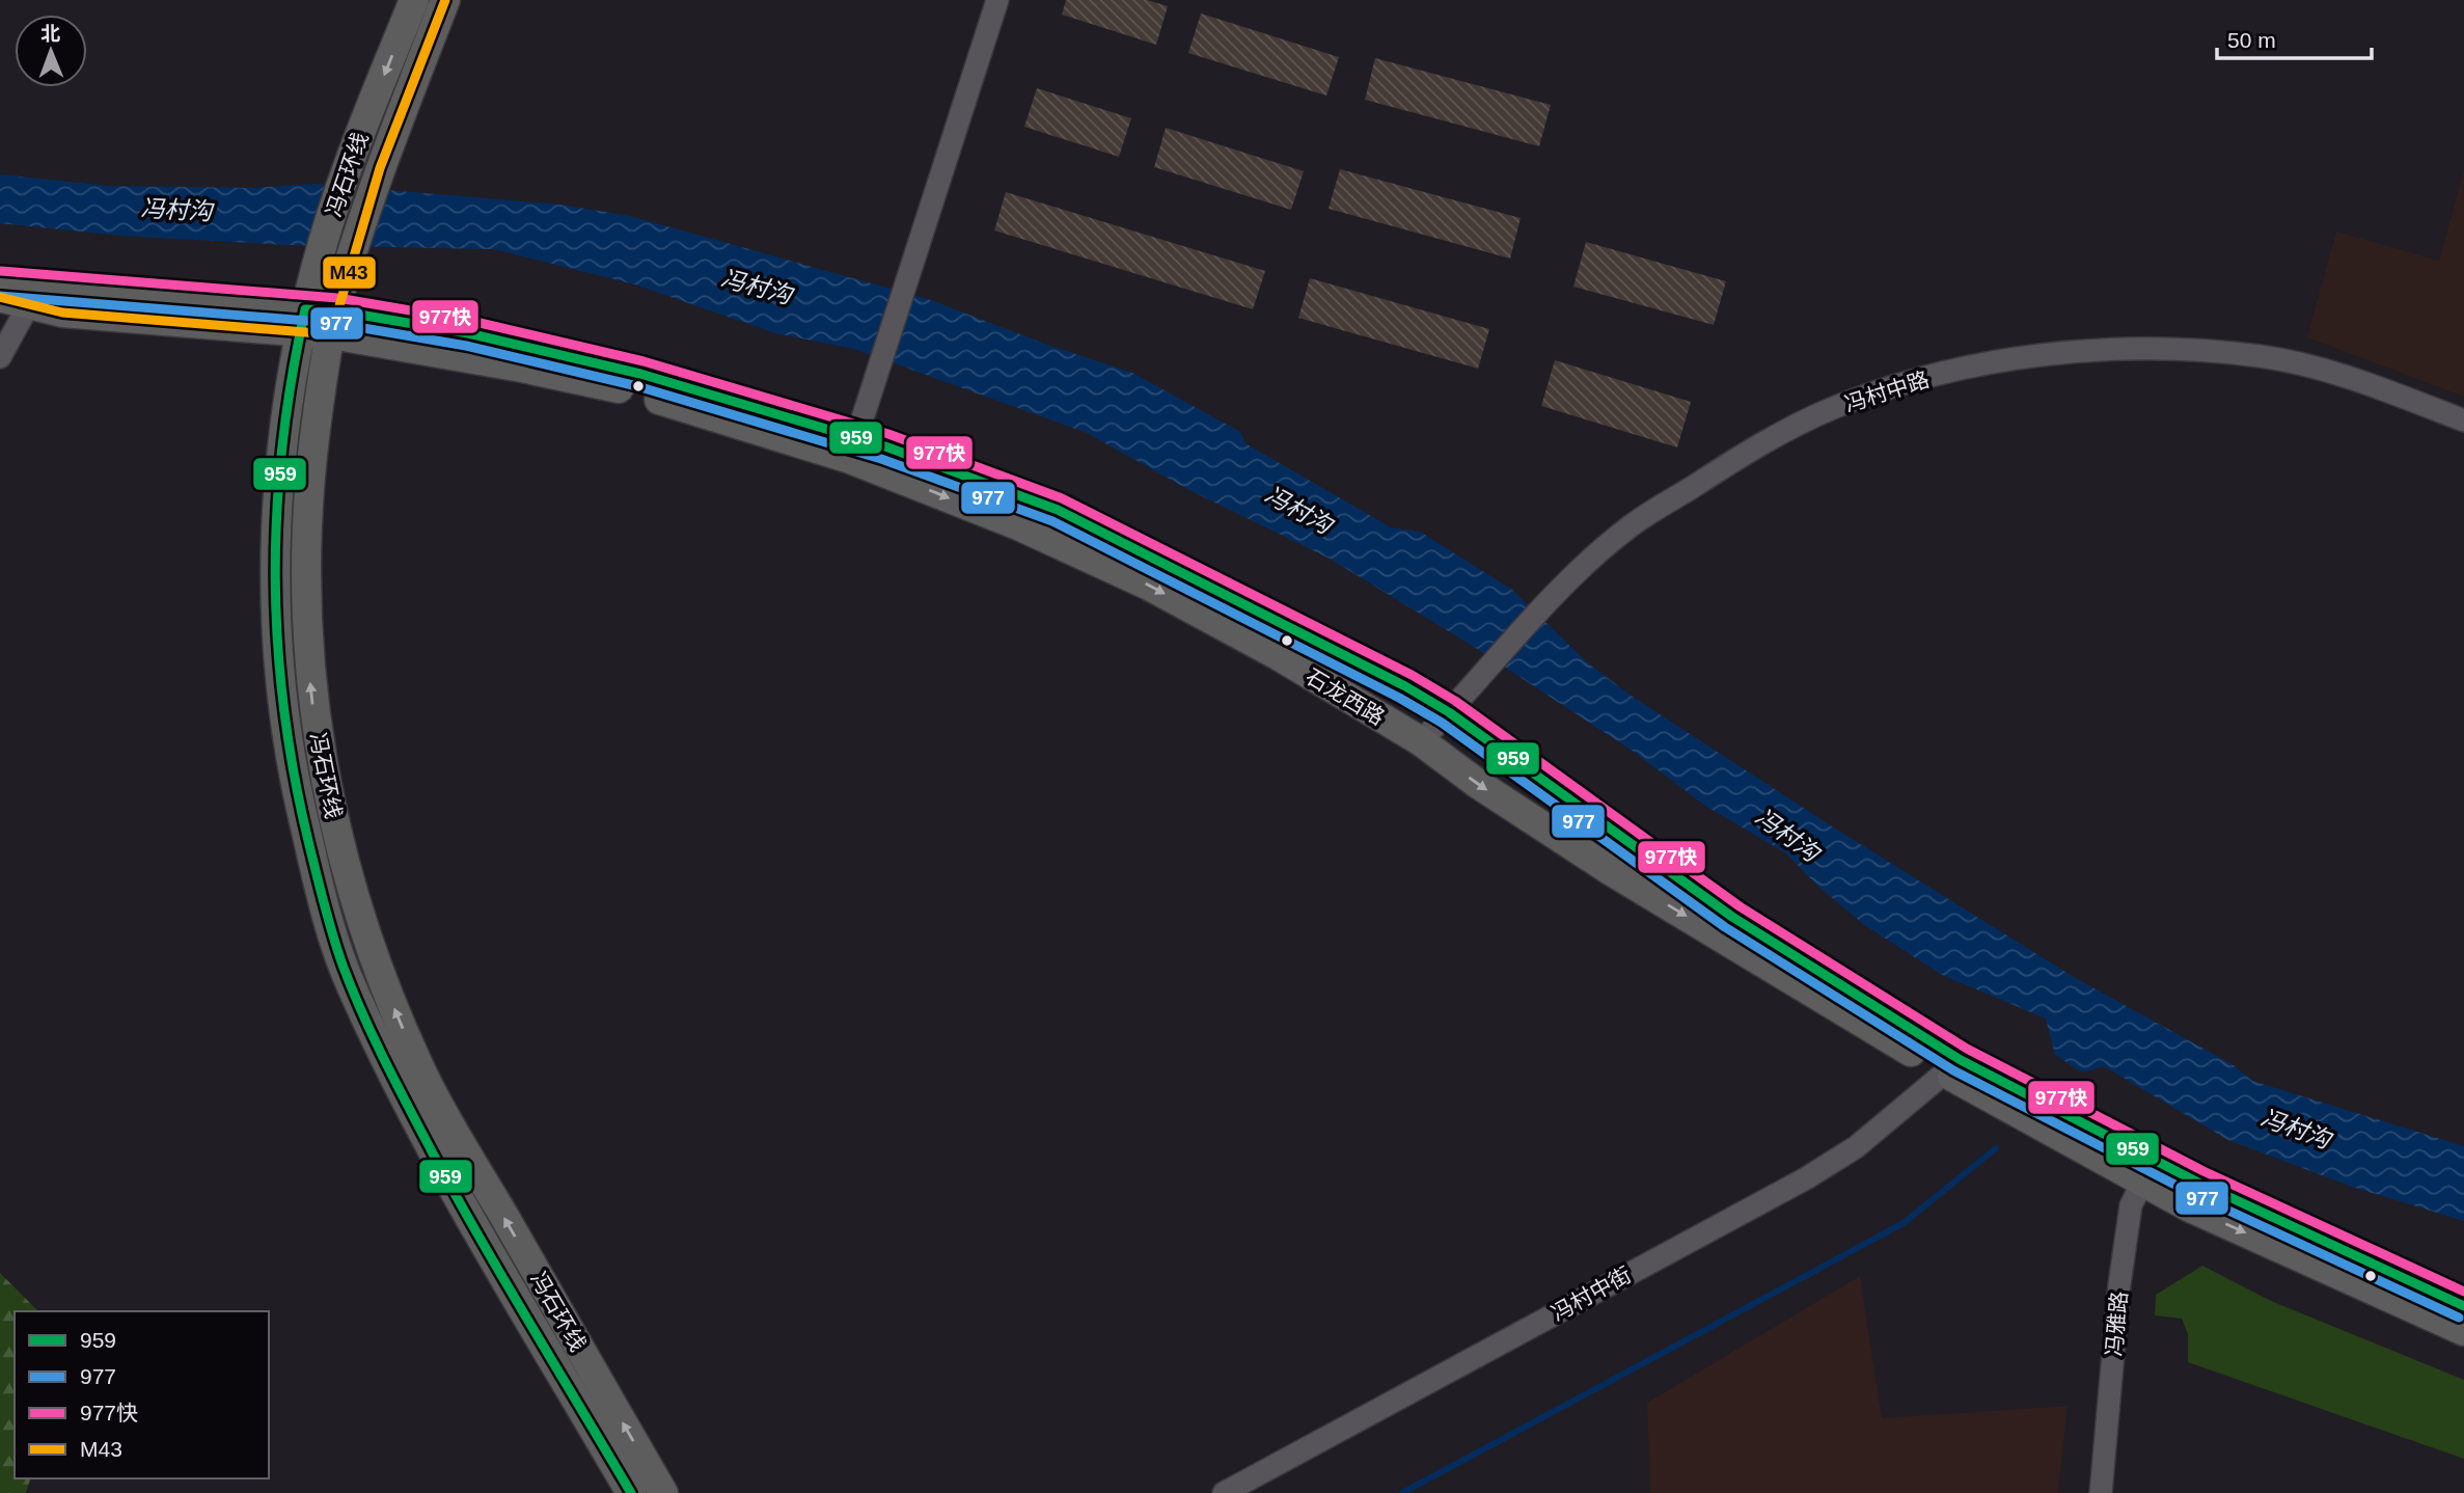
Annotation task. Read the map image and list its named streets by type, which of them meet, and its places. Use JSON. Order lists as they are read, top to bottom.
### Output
{
  "streets": {
    "main road": ["冯石环线", "石龙西路"],
    "street": ["冯村中路", "冯村中街", "冯雅路"]
  },
  "crossings": [
    ["冯石环线", "石龙西路"],
    ["冯村中路", "石龙西路"],
    ["石龙西路", "冯村中街"],
    ["石龙西路", "冯雅路"]
  ],
  "water": ["冯村沟"],
  "lines": [
    "transit line M43",
    "transit line 977快",
    "transit line 977",
    "transit line 959"
  ],
  "legend": [
    "959",
    "977",
    "977快",
    "M43"
  ],
  "scale_bar": "50 m",
  "north": "top"
}
